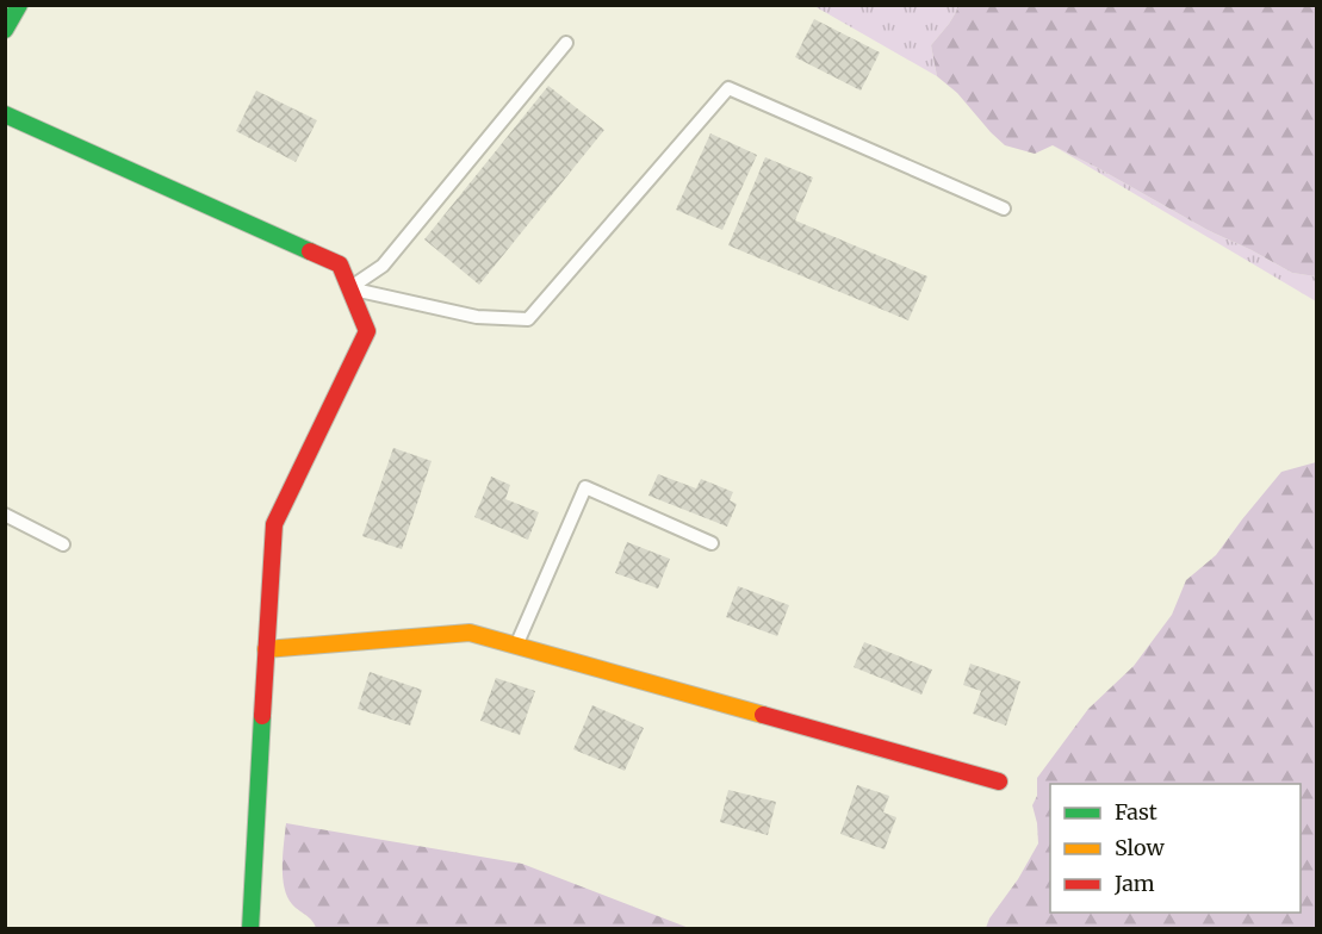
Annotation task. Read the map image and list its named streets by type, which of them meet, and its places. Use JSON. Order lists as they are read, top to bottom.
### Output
{
  "legend": ["Fast", "Slow", "Jam"]
}
